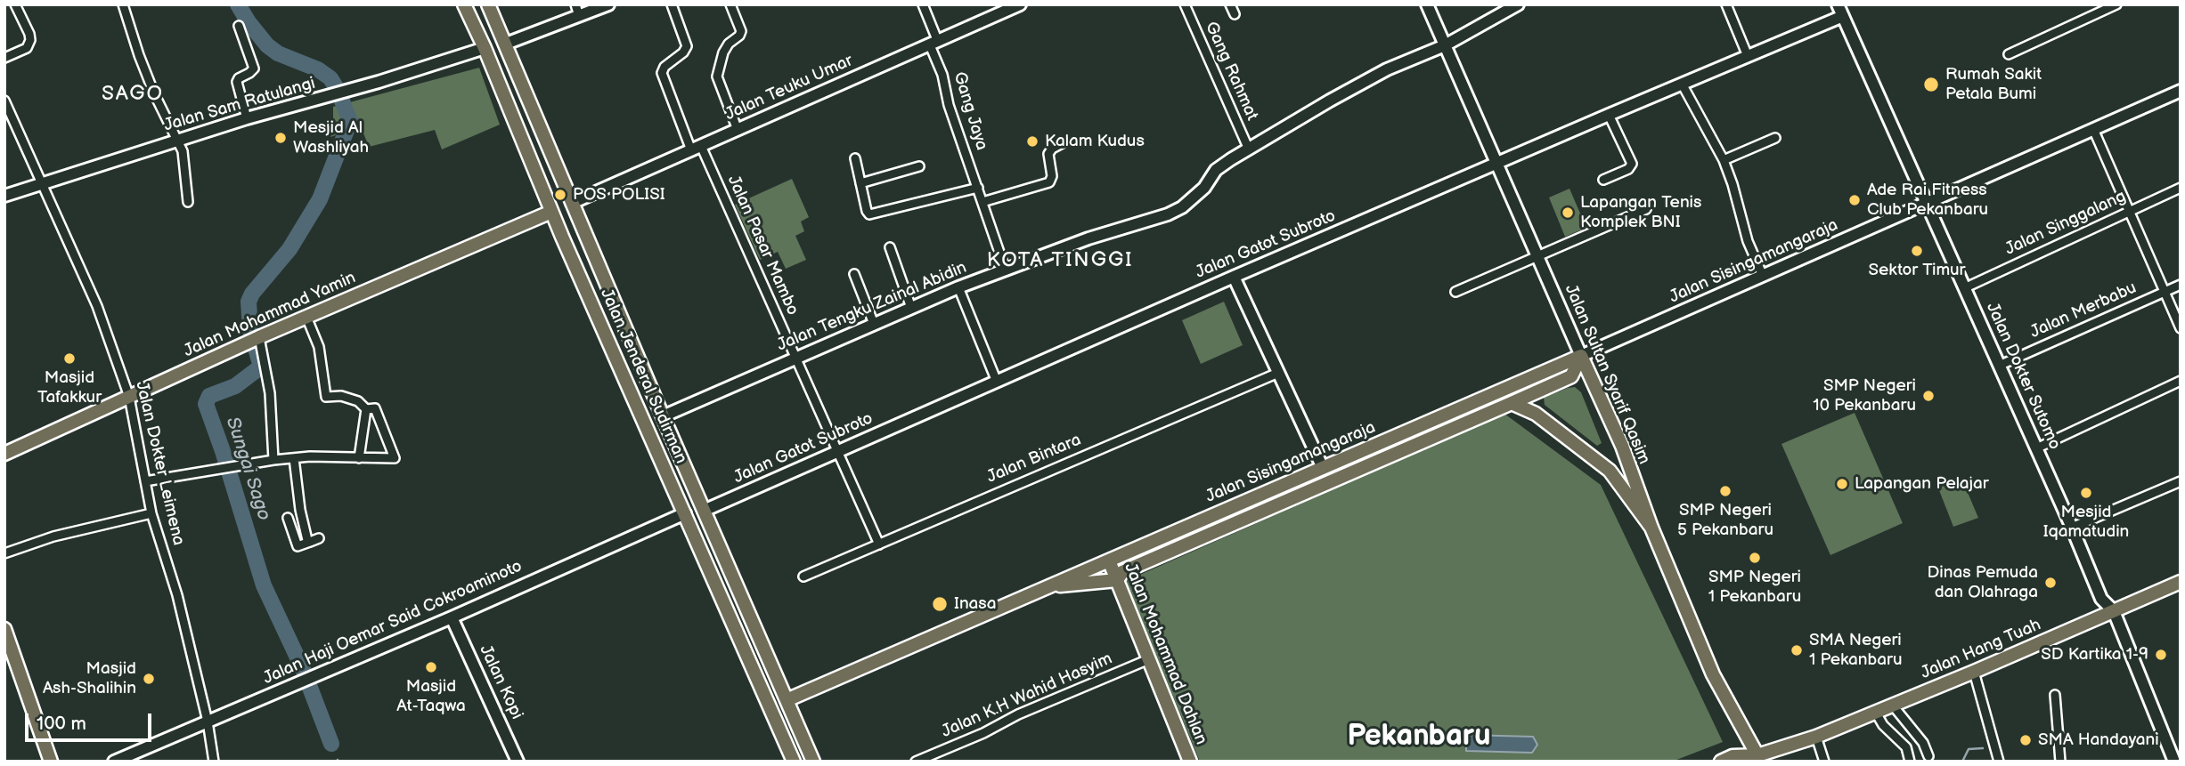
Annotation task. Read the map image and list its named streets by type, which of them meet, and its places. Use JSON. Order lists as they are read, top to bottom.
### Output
{
  "streets": {
    "main road": [
      "Jalan Sisingamangaraja",
      "Jalan Mohammad Yamin",
      "Jalan Sultan Syarif Qasim",
      "Jalan Jenderal Sudirman",
      "Jalan Hang Tuah",
      "Jalan Mohammad Dahlan"
    ],
    "street": [
      "Gang Rahmat",
      "Jalan Teuku Umar",
      "Jalan Sam Ratulangi",
      "Gang Jaya",
      "Jalan Singgalang",
      "Jalan Gatot Subroto",
      "Jalan Pasar Mambo",
      "Jalan Tengku Zainal Abidin",
      "Jalan Merbabu",
      "Jalan Dokter Sutomo",
      "Jalan Bintara",
      "Jalan Dokter Leimena",
      "Jalan Haji Oemar Said Cokroaminoto",
      "Jalan Kopi",
      "Jalan K.H Wahid Hasyim"
    ]
  },
  "crossings": [
    ["Gang Rahmat", "Jalan Tengku Zainal Abidin"],
    ["Jalan Teuku Umar", "Gang Jaya"],
    ["Jalan Teuku Umar", "Jalan Pasar Mambo"],
    ["Jalan Teuku Umar", "Jalan Mohammad Yamin"],
    ["Jalan Teuku Umar", "Jalan Jenderal Sudirman"],
    ["Jalan Sam Ratulangi", "Jalan Jenderal Sudirman"],
    ["Jalan Sam Ratulangi", "Jalan Dokter Leimena"],
    ["Gang Jaya", "Jalan Tengku Zainal Abidin"],
    ["Jalan Singgalang", "Jalan Dokter Sutomo"],
    ["Jalan Gatot Subroto", "Jalan Pasar Mambo"],
    ["Jalan Gatot Subroto", "Jalan Sultan Syarif Qasim"],
    ["Jalan Gatot Subroto", "Jalan Jenderal Sudirman"],
    ["Jalan Gatot Subroto", "Jalan Dokter Sutomo"],
    ["Jalan Pasar Mambo", "Jalan Tengku Zainal Abidin"],
    ["Jalan Pasar Mambo", "Jalan Bintara"],
    ["Jalan Sisingamangaraja", "Jalan Sultan Syarif Qasim"],
    ["Jalan Sisingamangaraja", "Jalan Jenderal Sudirman"],
    ["Jalan Sisingamangaraja", "Jalan Dokter Sutomo"],
    ["Jalan Sisingamangaraja", "Jalan Mohammad Dahlan"],
    ["Jalan Tengku Zainal Abidin", "Jalan Sultan Syarif Qasim"],
    ["Jalan Tengku Zainal Abidin", "Jalan Jenderal Sudirman"],
    ["Jalan Merbabu", "Jalan Dokter Sutomo"],
    ["Jalan Mohammad Yamin", "Jalan Jenderal Sudirman"],
    ["Jalan Mohammad Yamin", "Jalan Dokter Leimena"],
    ["Jalan Sultan Syarif Qasim", "Jalan Hang Tuah"],
    ["Jalan Jenderal Sudirman", "Jalan Haji Oemar Said Cokroaminoto"],
    ["Jalan Dokter Sutomo", "Jalan Hang Tuah"],
    ["Jalan Dokter Leimena", "Jalan Haji Oemar Said Cokroaminoto"],
    ["Jalan Haji Oemar Said Cokroaminoto", "Jalan Kopi"],
    ["Jalan Mohammad Dahlan", "Jalan K.H Wahid Hasyim"]
  ],
  "districts": ["SAGO", "KOTA TINGGI", "Pekanbaru"],
  "water": ["Sungai Sago"],
  "places": [
    "Rumah Sakit Petala Bumi",
    "Mesjid Al Washliyah",
    "Kalam Kudus",
    "POS POLISI",
    "Ade Rai Fitness Club Pekanbaru",
    "Lapangan Tenis Komplek BNI",
    "Sektor Timur",
    "Masjid Tafakkur",
    "SMP Negeri 10 Pekanbaru",
    "Lapangan Pelajar",
    "SMP Negeri 5 Pekanbaru",
    "Mesjid Iqamatudin",
    "SMP Negeri 1 Pekanbaru",
    "Dinas Pemuda dan Olahraga",
    "Inasa",
    "SMA Negeri 1 Pekanbaru",
    "SD Kartika 1-9",
    "Masjid At-Taqwa",
    "Masjid Ash-Shalihin",
    "SMA Handayani"
  ],
  "scale_bar": "100 m"
}
